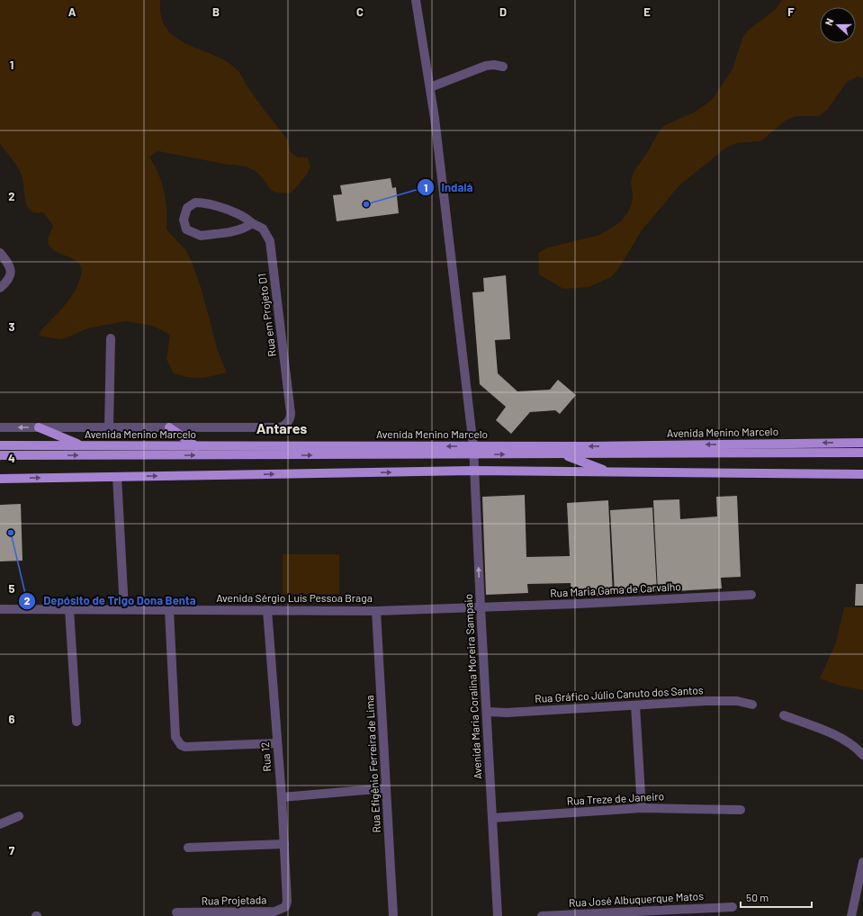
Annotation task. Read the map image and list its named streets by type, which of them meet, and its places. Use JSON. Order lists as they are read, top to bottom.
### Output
{
  "streets": {
    "main road": ["Avenida Menino Marcelo"],
    "street": [
      "Rua em Projeto D1",
      "Rua Maria Gama de Carvalho",
      "Avenida Sérgio Luís Pessoa Braga",
      "Avenida Maria Coralina Moreira Sampaio",
      "Rua Gráfico Júlio Canuto dos Santos",
      "Rua 12",
      "Rua Efigênio Ferreira de Lima",
      "Rua Treze de Janeiro",
      "Rua José Albuquerque Matos",
      "Rua Projetada"
    ]
  },
  "crossings": [
    ["Rua em Projeto D1", "Avenida Menino Marcelo"],
    ["Avenida Menino Marcelo", "Avenida Maria Coralina Moreira Sampaio"],
    ["Rua Maria Gama de Carvalho", "Avenida Sérgio Luís Pessoa Braga"],
    ["Rua Maria Gama de Carvalho", "Avenida Maria Coralina Moreira Sampaio"],
    ["Avenida Sérgio Luís Pessoa Braga", "Avenida Maria Coralina Moreira Sampaio"],
    ["Avenida Sérgio Luís Pessoa Braga", "Rua 12"],
    ["Avenida Sérgio Luís Pessoa Braga", "Rua Efigênio Ferreira de Lima"],
    ["Avenida Maria Coralina Moreira Sampaio", "Rua Gráfico Júlio Canuto dos Santos"],
    ["Avenida Maria Coralina Moreira Sampaio", "Rua Treze de Janeiro"],
    ["Rua 12", "Rua Projetada"]
  ],
  "districts": ["Antares"],
  "places": ["Indaiá", "Depósito de Trigo Dona Benta"],
  "scale_bar": "50 m",
  "north": "left",
  "grid": {
    "columns": [
      "A",
      "B",
      "C",
      "D",
      "E",
      "F"
    ],
    "rows": [
      "1",
      "2",
      "3",
      "4",
      "5",
      "6",
      "7"
    ]
  }
}
